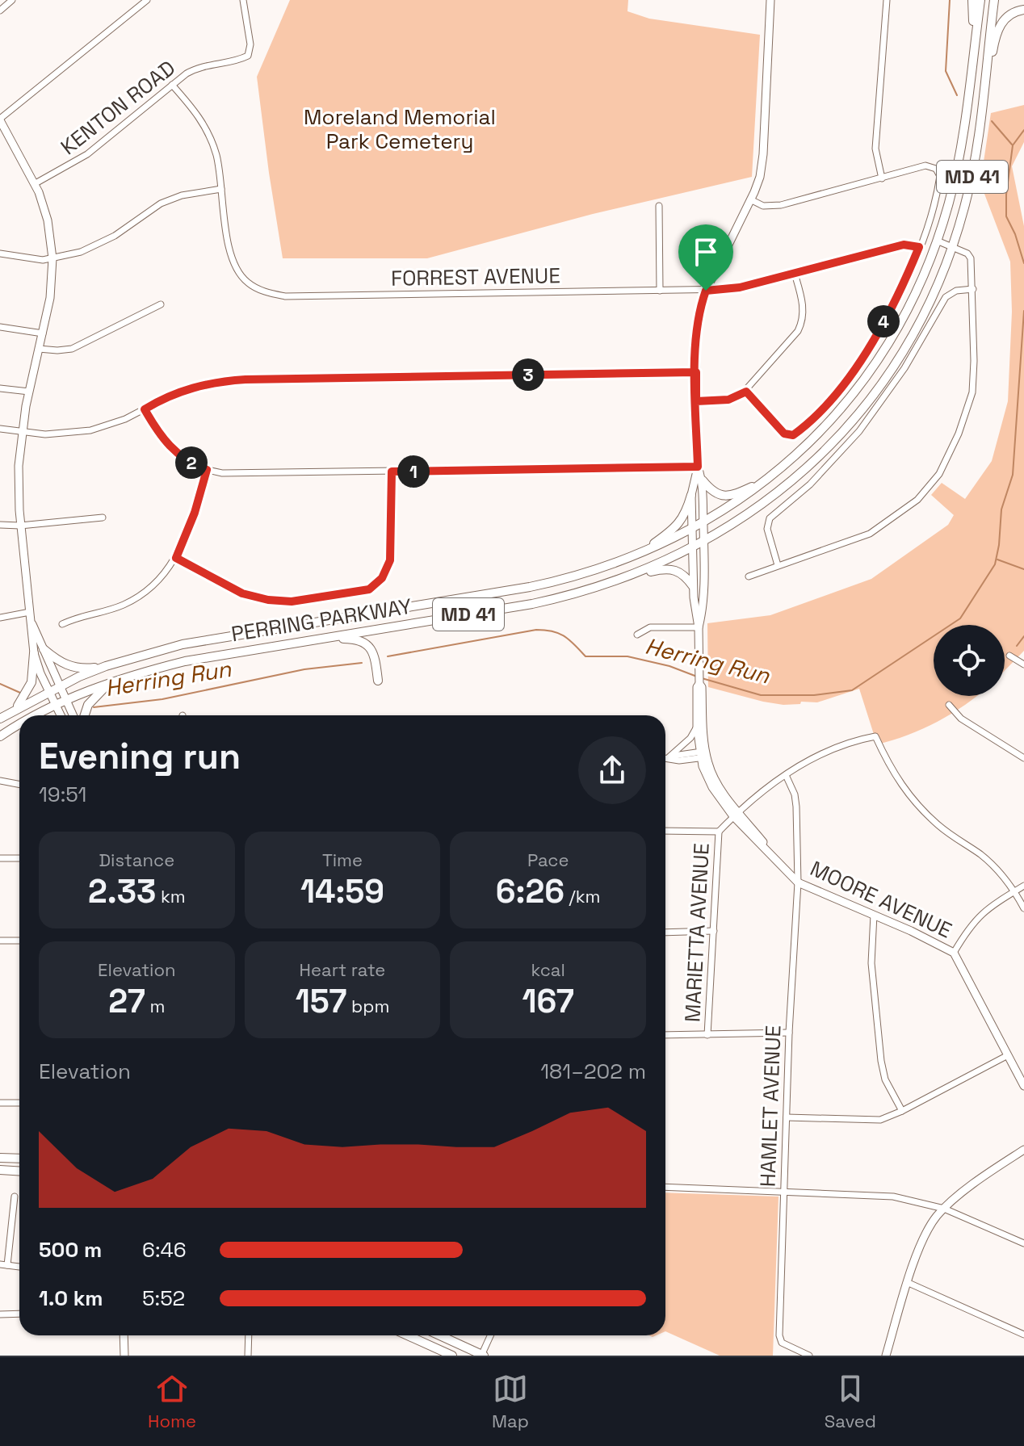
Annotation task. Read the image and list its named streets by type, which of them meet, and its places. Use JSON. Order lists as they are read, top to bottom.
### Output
{
  "streets": {
    "main road": ["MD 41", "PERRING PARKWAY"],
    "street": [
      "KENTON ROAD",
      "FORREST AVENUE",
      "MOORE AVENUE",
      "MARIETTA AVENUE",
      "HAMLET AVENUE"
    ]
  },
  "crossings": [
    ["KENTON ROAD", "FORREST AVENUE"],
    ["MOORE AVENUE", "HAMLET AVENUE"]
  ],
  "water": ["Herring Run"],
  "parks": ["Moreland Memorial Park Cemetery"],
  "page": {
    "pins": [
      "4",
      "3",
      "2",
      "1"
    ],
    "heading": ["Evening run", "19:51"],
    "stats": [
      ["Distance", "2.33 km"],
      ["Time", "14:59"],
      ["Pace", "6:26 /km"],
      ["Elevation", "27 m"],
      ["Heart rate", "157 bpm"],
      ["kcal", "167"]
    ],
    "chart": ["Elevation", "181–202 m"],
    "list": [
      {
        "name": "500 m",
        "note": "6:46"
      },
      {
        "name": "1.0 km",
        "note": "5:52"
      }
    ],
    "tabs": ["Home", "Map", "Saved"]
  }
}
